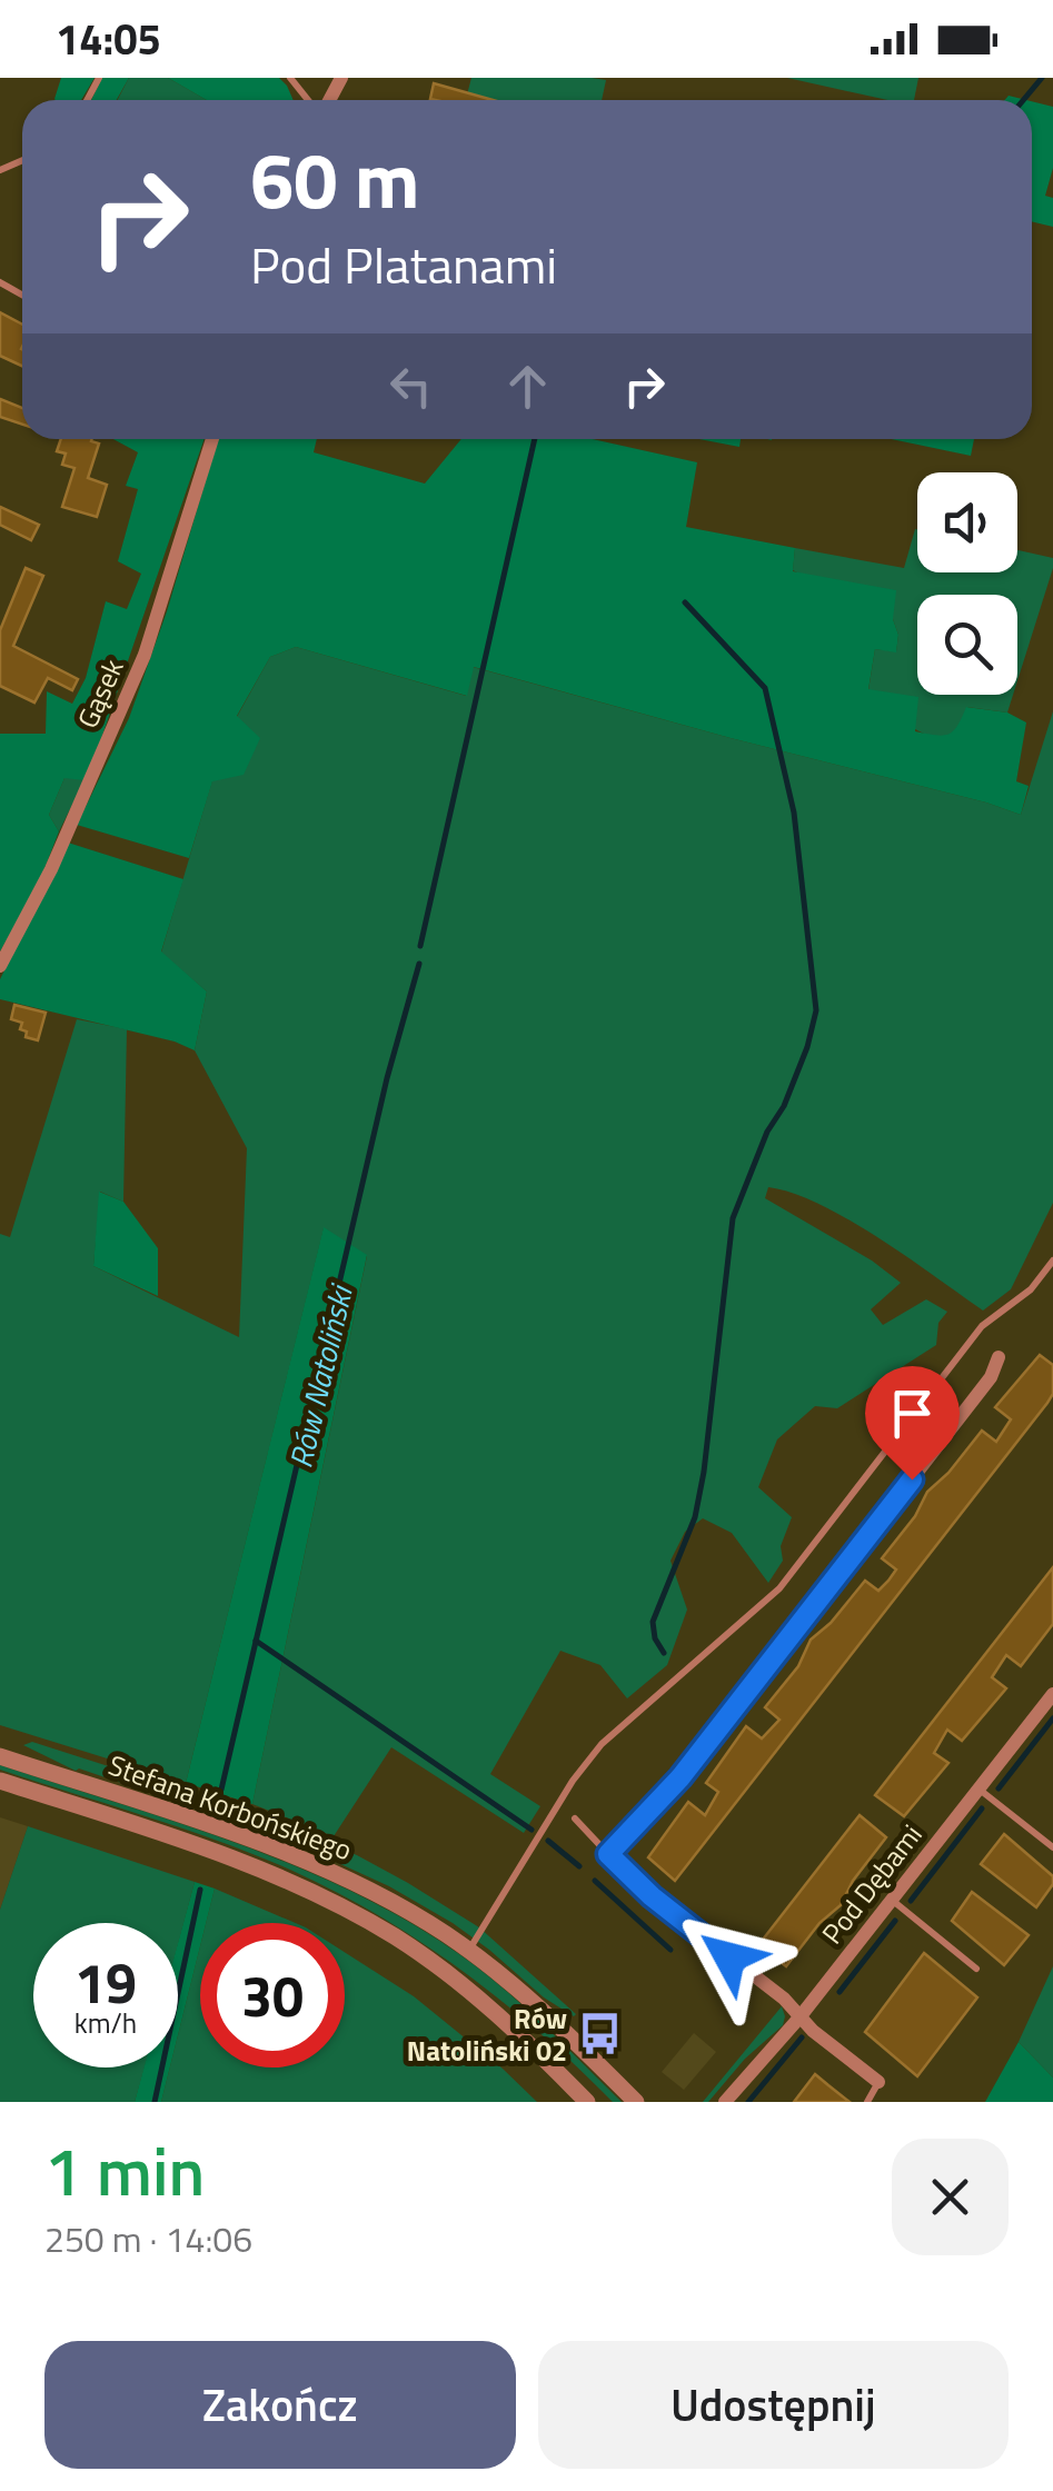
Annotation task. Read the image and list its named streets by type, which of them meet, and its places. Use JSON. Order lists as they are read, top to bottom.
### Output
{
  "streets": {
    "street": ["Gąsek", "Stefana Korbońskiego", "Pod Dębami"]
  },
  "water": ["Rów Natoliński"],
  "places": {
    "bus stop": ["Rów Natoliński 02"]
  },
  "page": {
    "status": "14:05",
    "turn": ["60 m", "Pod Platanami"],
    "speed": "19 km/h",
    "limit": "30",
    "heading": ["1 min", "250 m · 14:06"],
    "buttons": ["Zakończ", "Udostępnij"]
  }
}
